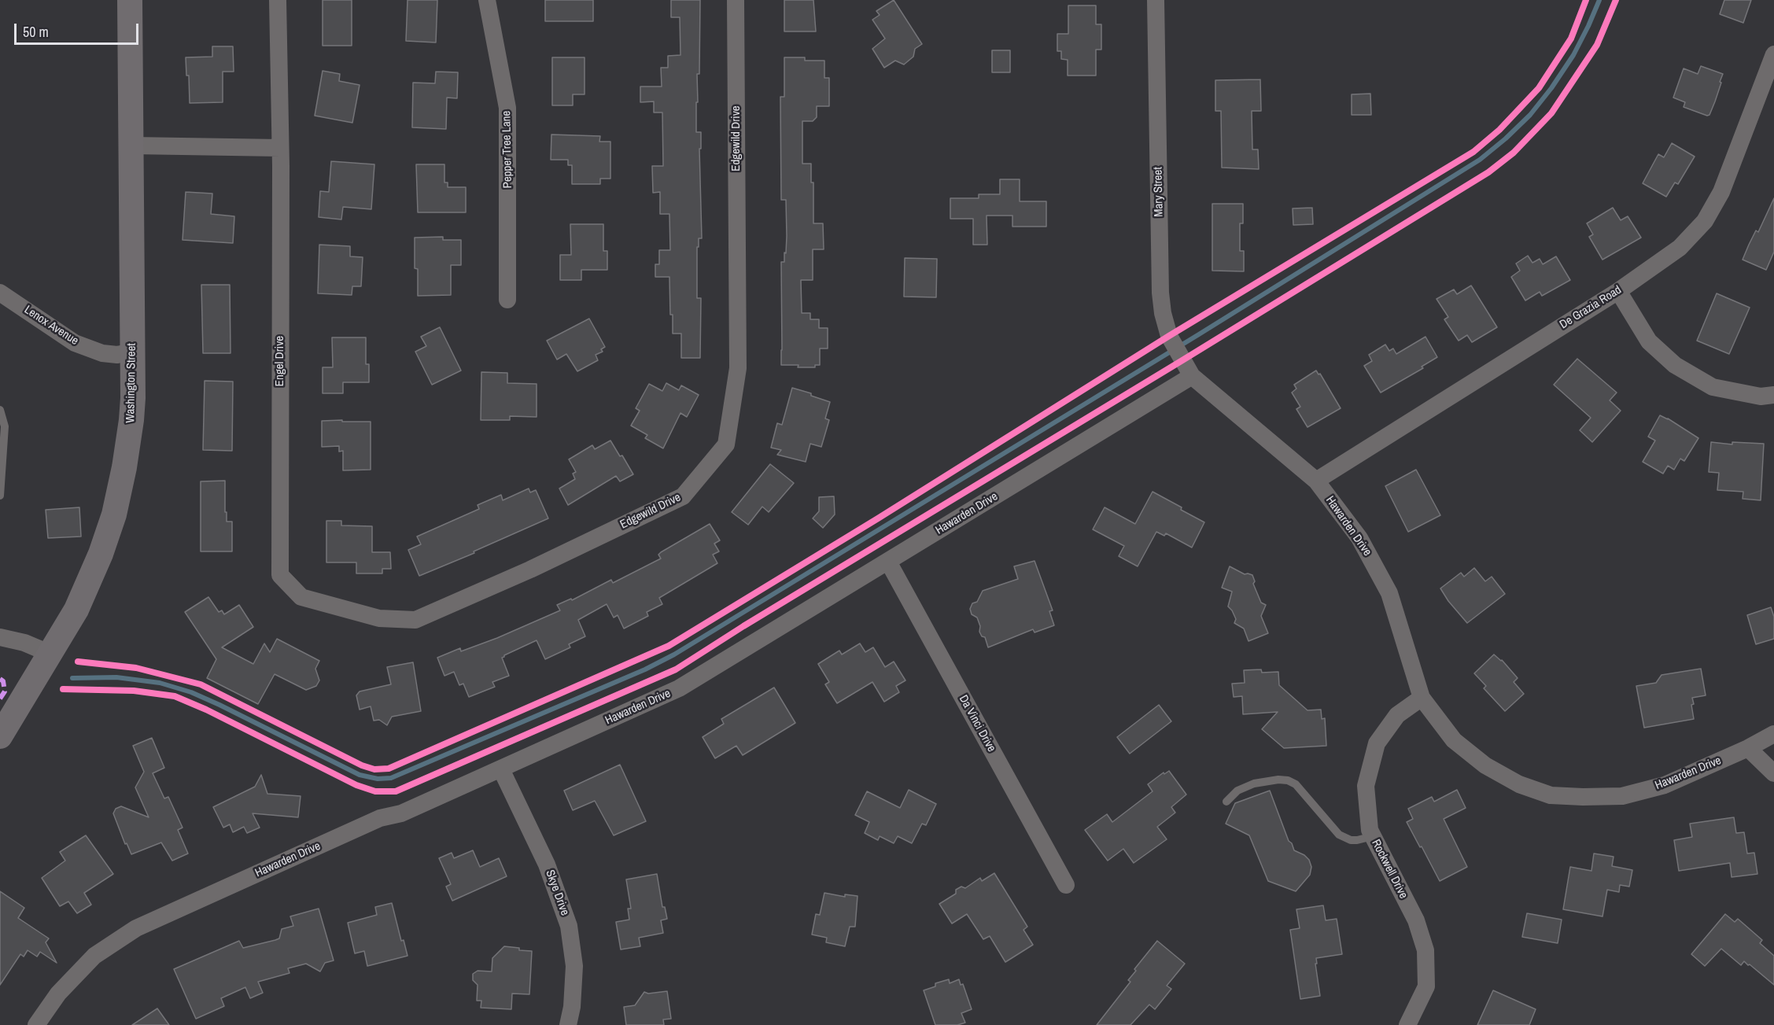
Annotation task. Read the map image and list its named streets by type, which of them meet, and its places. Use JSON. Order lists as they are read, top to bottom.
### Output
{
  "streets": {
    "main road": ["Washington Street"],
    "street": [
      "Edgewild Drive",
      "Pepper Tree Lane",
      "Mary Street",
      "De Grazia Road",
      "Lenox Avenue",
      "Engel Drive",
      "Hawarden Drive",
      "Da Vinci Drive",
      "Rockwell Drive",
      "Skye Drive"
    ]
  },
  "crossings": [
    ["Edgewild Drive", "Engel Drive"],
    ["Mary Street", "Hawarden Drive"],
    ["De Grazia Road", "Hawarden Drive"],
    ["Lenox Avenue", "Washington Street"],
    ["Hawarden Drive", "Da Vinci Drive"],
    ["Hawarden Drive", "Rockwell Drive"],
    ["Hawarden Drive", "Skye Drive"]
  ],
  "scale_bar": "50 m"
}
